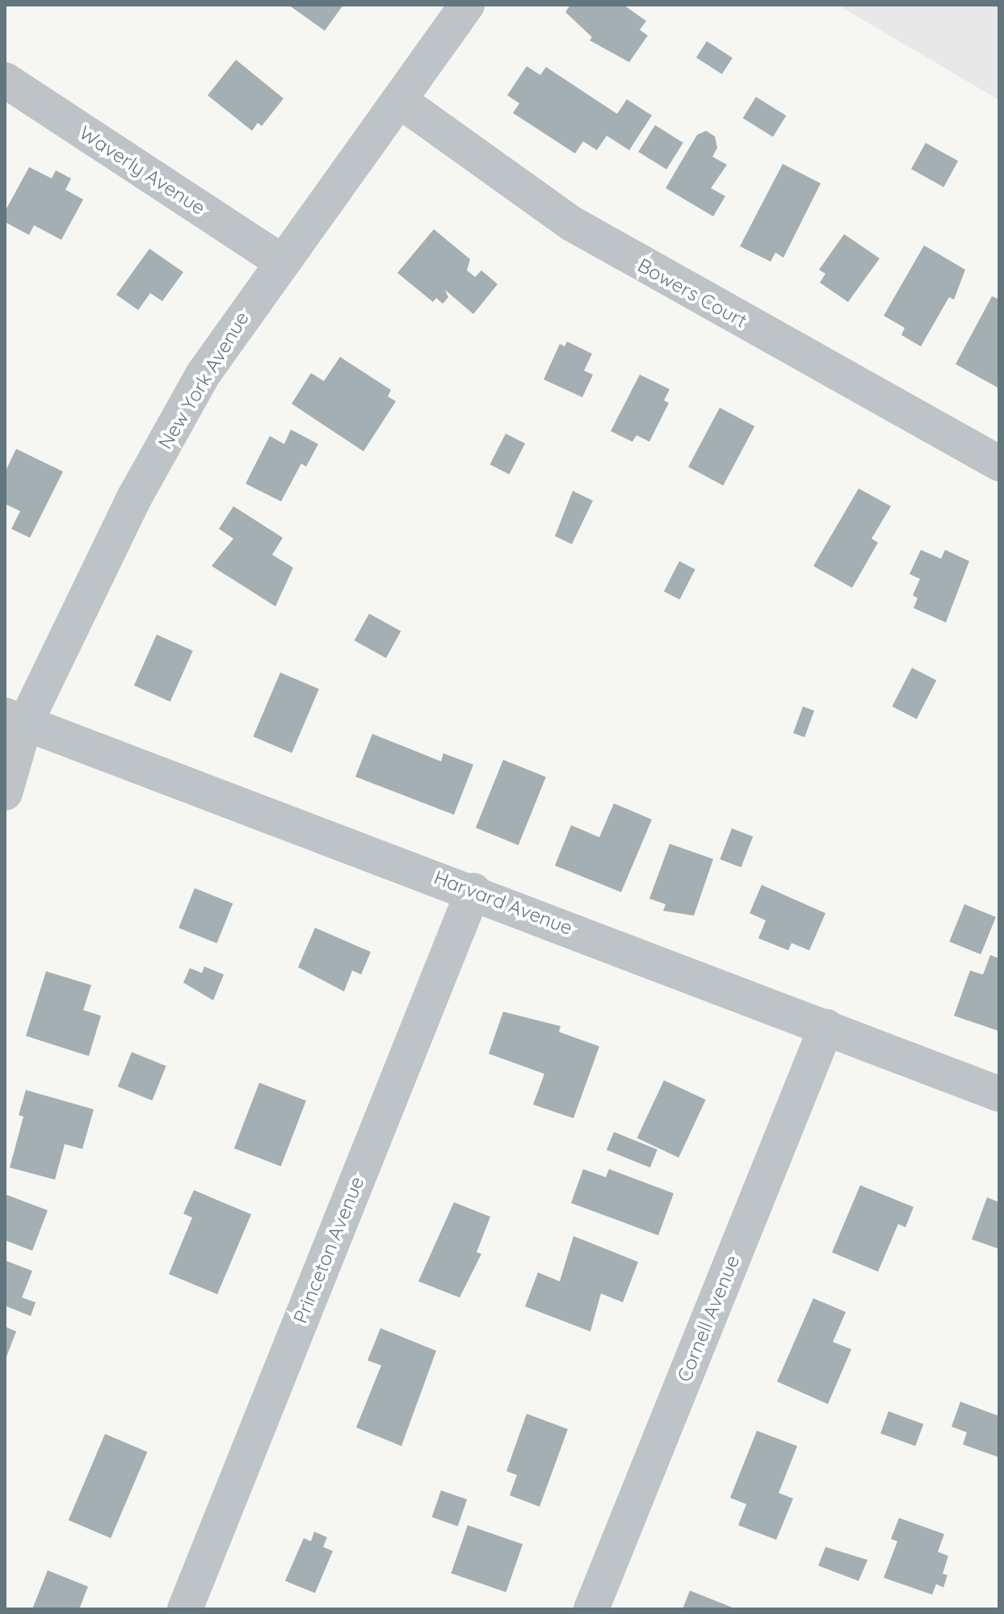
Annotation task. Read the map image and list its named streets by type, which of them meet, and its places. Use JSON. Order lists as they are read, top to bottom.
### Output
{
  "streets": {
    "street": [
      "Waverly Avenue",
      "Bowers Court",
      "New York Avenue",
      "Harvard Avenue",
      "Princeton Avenue",
      "Cornell Avenue"
    ]
  },
  "crossings": [
    ["Waverly Avenue", "New York Avenue"],
    ["Bowers Court", "New York Avenue"],
    ["New York Avenue", "Harvard Avenue"],
    ["Harvard Avenue", "Princeton Avenue"],
    ["Harvard Avenue", "Cornell Avenue"]
  ]
}
